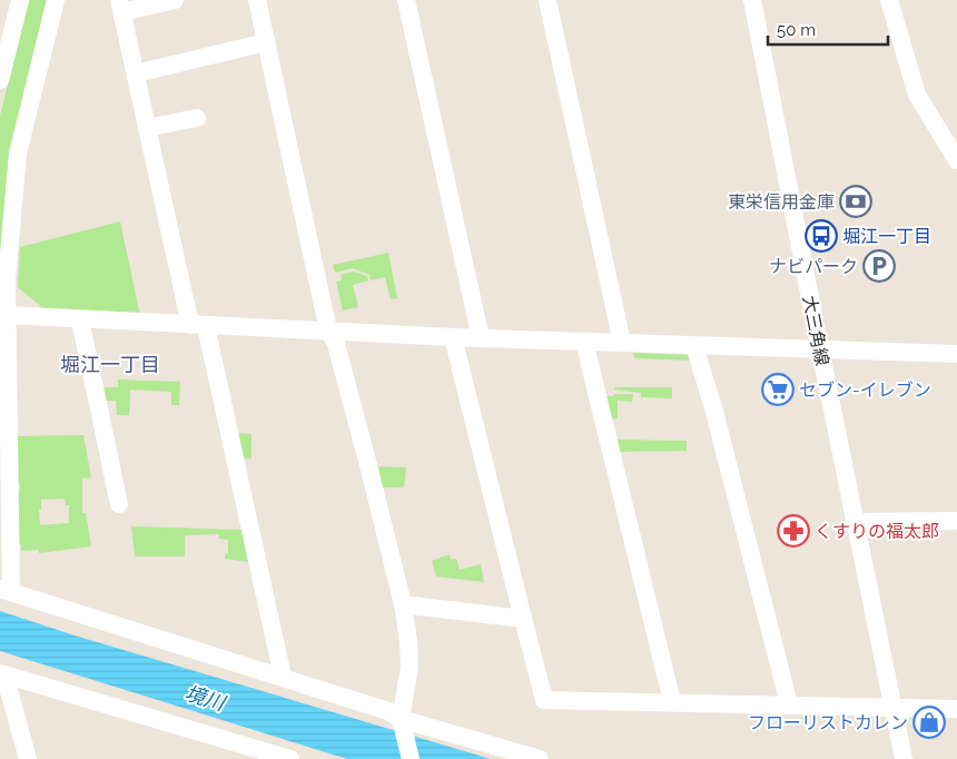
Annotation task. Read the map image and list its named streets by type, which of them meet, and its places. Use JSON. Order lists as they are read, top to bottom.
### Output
{
  "streets": {
    "street": ["大三角線"]
  },
  "districts": ["堀江一丁目"],
  "water": ["境川"],
  "places": {
    "bank": ["東栄信用金庫"],
    "bus stop": ["堀江一丁目"],
    "parking": ["ナビパーク"],
    "supermarket": ["セブン-イレブン"],
    "pharmacy": ["くすりの福太郎"],
    "shop": ["フローリストカレン"]
  },
  "scale_bar": "50 m"
}
